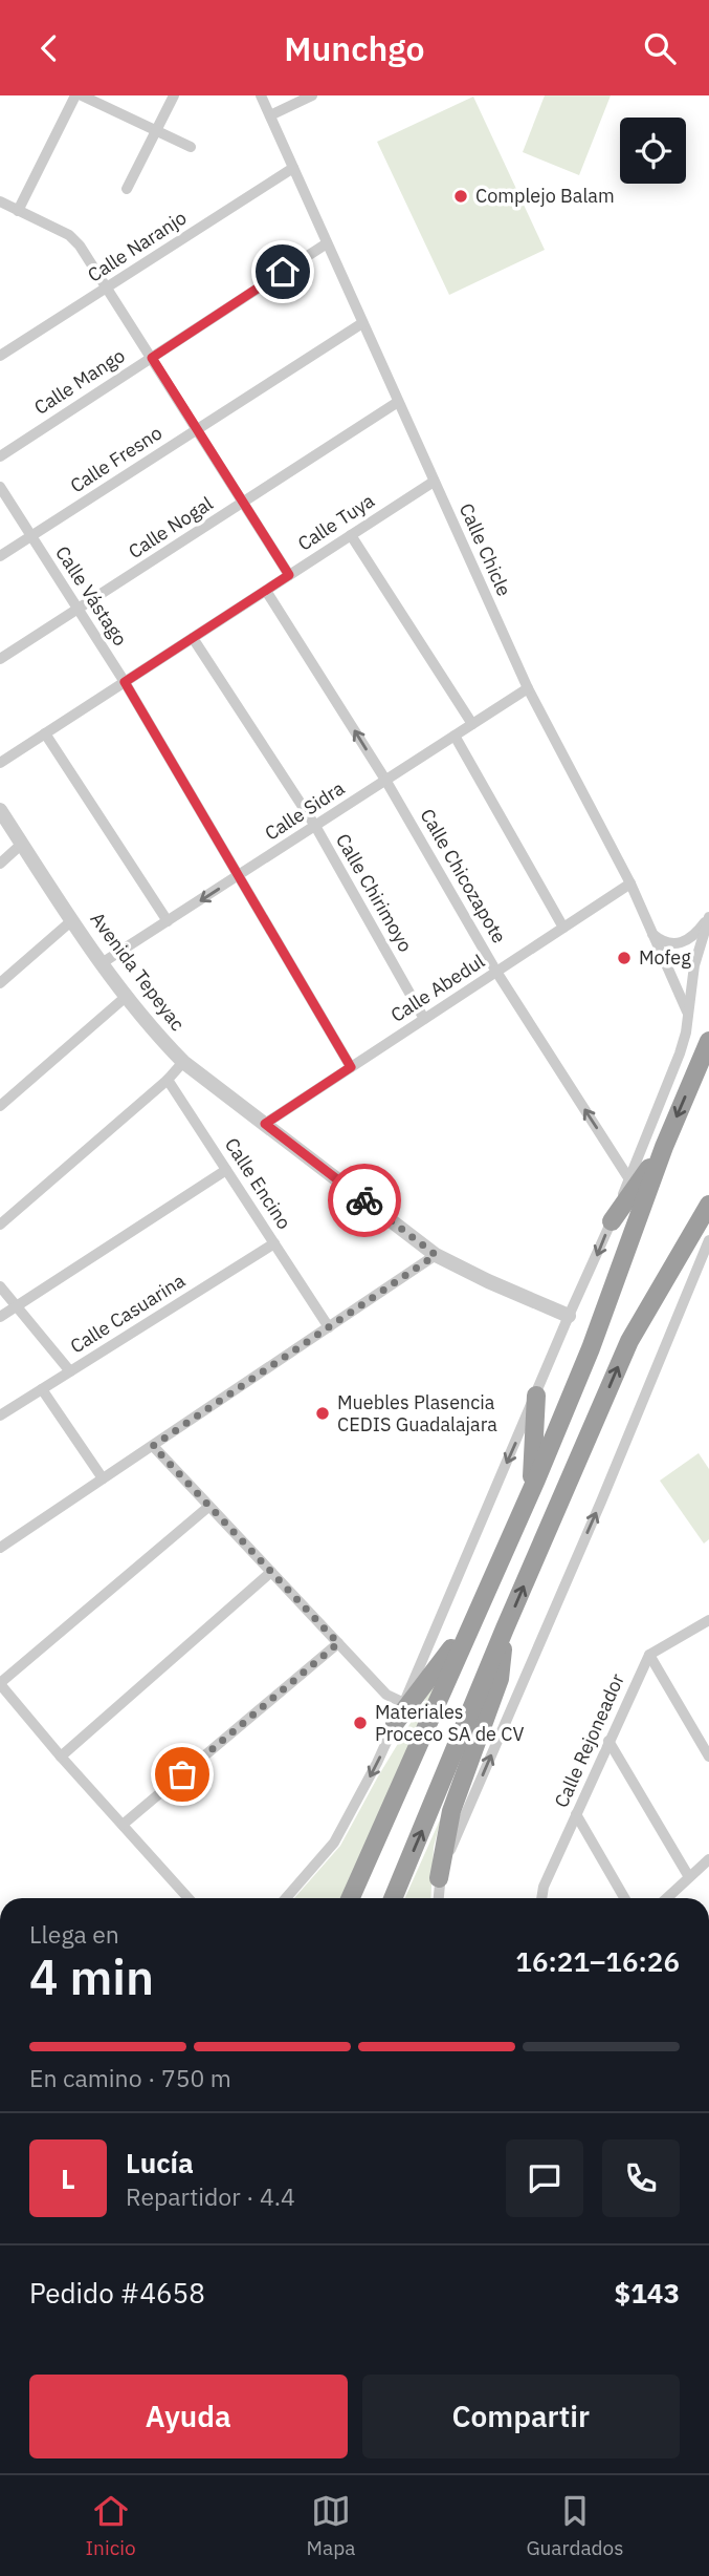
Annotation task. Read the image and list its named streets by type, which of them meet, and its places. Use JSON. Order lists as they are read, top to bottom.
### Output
{
  "streets": {
    "street": [
      "Calle Naranjo",
      "Calle Mango",
      "Calle Fresno",
      "Calle Tuya",
      "Calle Nogal",
      "Calle Chicle",
      "Calle Vástago",
      "Calle Sidra",
      "Calle Chicozapote",
      "Calle Chirimoyo",
      "Avenida Tepeyac",
      "Calle Abedul",
      "Calle Encino",
      "Calle Casuarina",
      "Calle Rejoneador"
    ]
  },
  "crossings": [
    ["Calle Naranjo", "Calle Chicle"],
    ["Calle Mango", "Calle Chicle"],
    ["Calle Fresno", "Calle Chicle"],
    ["Calle Fresno", "Calle Vástago"],
    ["Calle Tuya", "Calle Chicle"],
    ["Calle Tuya", "Calle Vástago"],
    ["Calle Tuya", "Calle Chicozapote"],
    ["Calle Tuya", "Calle Chirimoyo"],
    ["Calle Nogal", "Calle Chicle"],
    ["Calle Nogal", "Calle Vástago"],
    ["Calle Chicle", "Calle Sidra"],
    ["Calle Chicle", "Calle Abedul"],
    ["Calle Vástago", "Calle Sidra"],
    ["Calle Vástago", "Calle Abedul"],
    ["Calle Sidra", "Calle Chicozapote"],
    ["Calle Sidra", "Calle Chirimoyo"],
    ["Calle Sidra", "Avenida Tepeyac"],
    ["Calle Chicozapote", "Calle Abedul"],
    ["Calle Chirimoyo", "Calle Abedul"],
    ["Avenida Tepeyac", "Calle Abedul"],
    ["Calle Encino", "Calle Casuarina"]
  ],
  "one_way": ["Calle Chicozapote"],
  "places": [
    "Complejo Balam",
    "Mofeg",
    "Muebles Plasencia CEDIS Guadalajara",
    "Materiales Proceco SA de CV"
  ],
  "page": {
    "header": "Munchgo",
    "heading": ["4 min", "Llega en", "16:21–16:26"],
    "panel": [
      "Lucía",
      "Repartidor · 4.4",
      "Pedido #4658",
      "$143"
    ],
    "bar": "En camino · 750 m",
    "round": "L",
    "buttons": ["Ayuda", "Compartir"],
    "tabs": ["Inicio", "Mapa", "Guardados"]
  }
}
